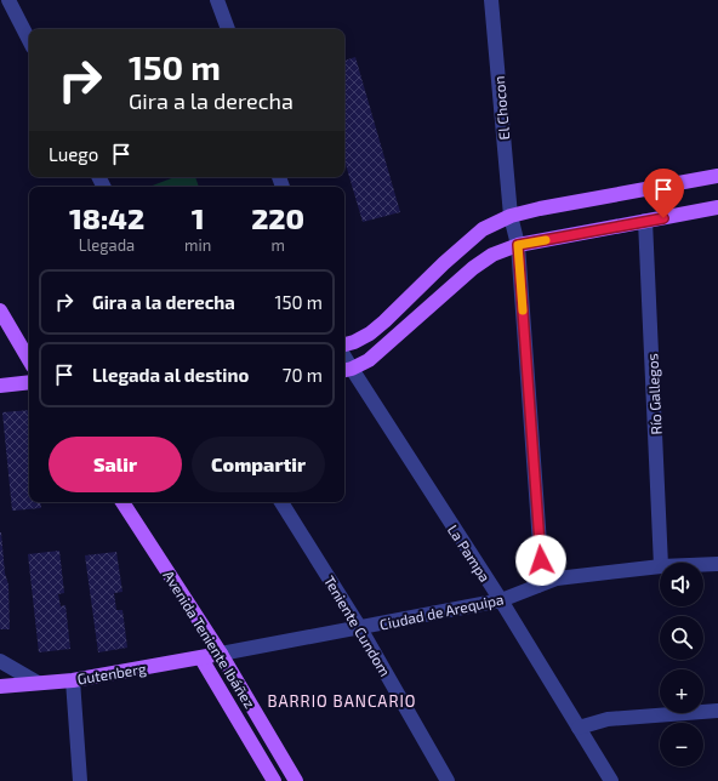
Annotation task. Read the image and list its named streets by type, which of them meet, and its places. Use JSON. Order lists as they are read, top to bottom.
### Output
{
  "streets": {
    "main road": ["Avenida Teniente Ibáñez", "Gutenberg"],
    "street": [
      "El Chocon",
      "Río Gallegos",
      "La Pampa",
      "Ciudad de Arequipa",
      "Teniente Cundom"
    ]
  },
  "crossings": [
    ["El Chocon", "Ciudad de Arequipa"],
    ["La Pampa", "Ciudad de Arequipa"],
    ["Ciudad de Arequipa", "Teniente Cundom"],
    ["Ciudad de Arequipa", "Avenida Teniente Ibáñez"],
    ["Ciudad de Arequipa", "Gutenberg"],
    ["Avenida Teniente Ibáñez", "Gutenberg"]
  ],
  "districts": ["BARRIO BANCARIO"],
  "page": {
    "turn": ["150 m", "Gira a la derecha"],
    "then": "Luego",
    "eta": [
      "18:42",
      "Llegada",
      "1",
      "min",
      "220",
      "m"
    ],
    "list": [
      {
        "name": "Gira a la derecha",
        "value": "150 m"
      },
      {
        "name": "Llegada al destino",
        "value": "70 m"
      }
    ],
    "buttons": ["Salir", "Compartir"],
    "map_buttons": ["+", "−"]
  }
}
